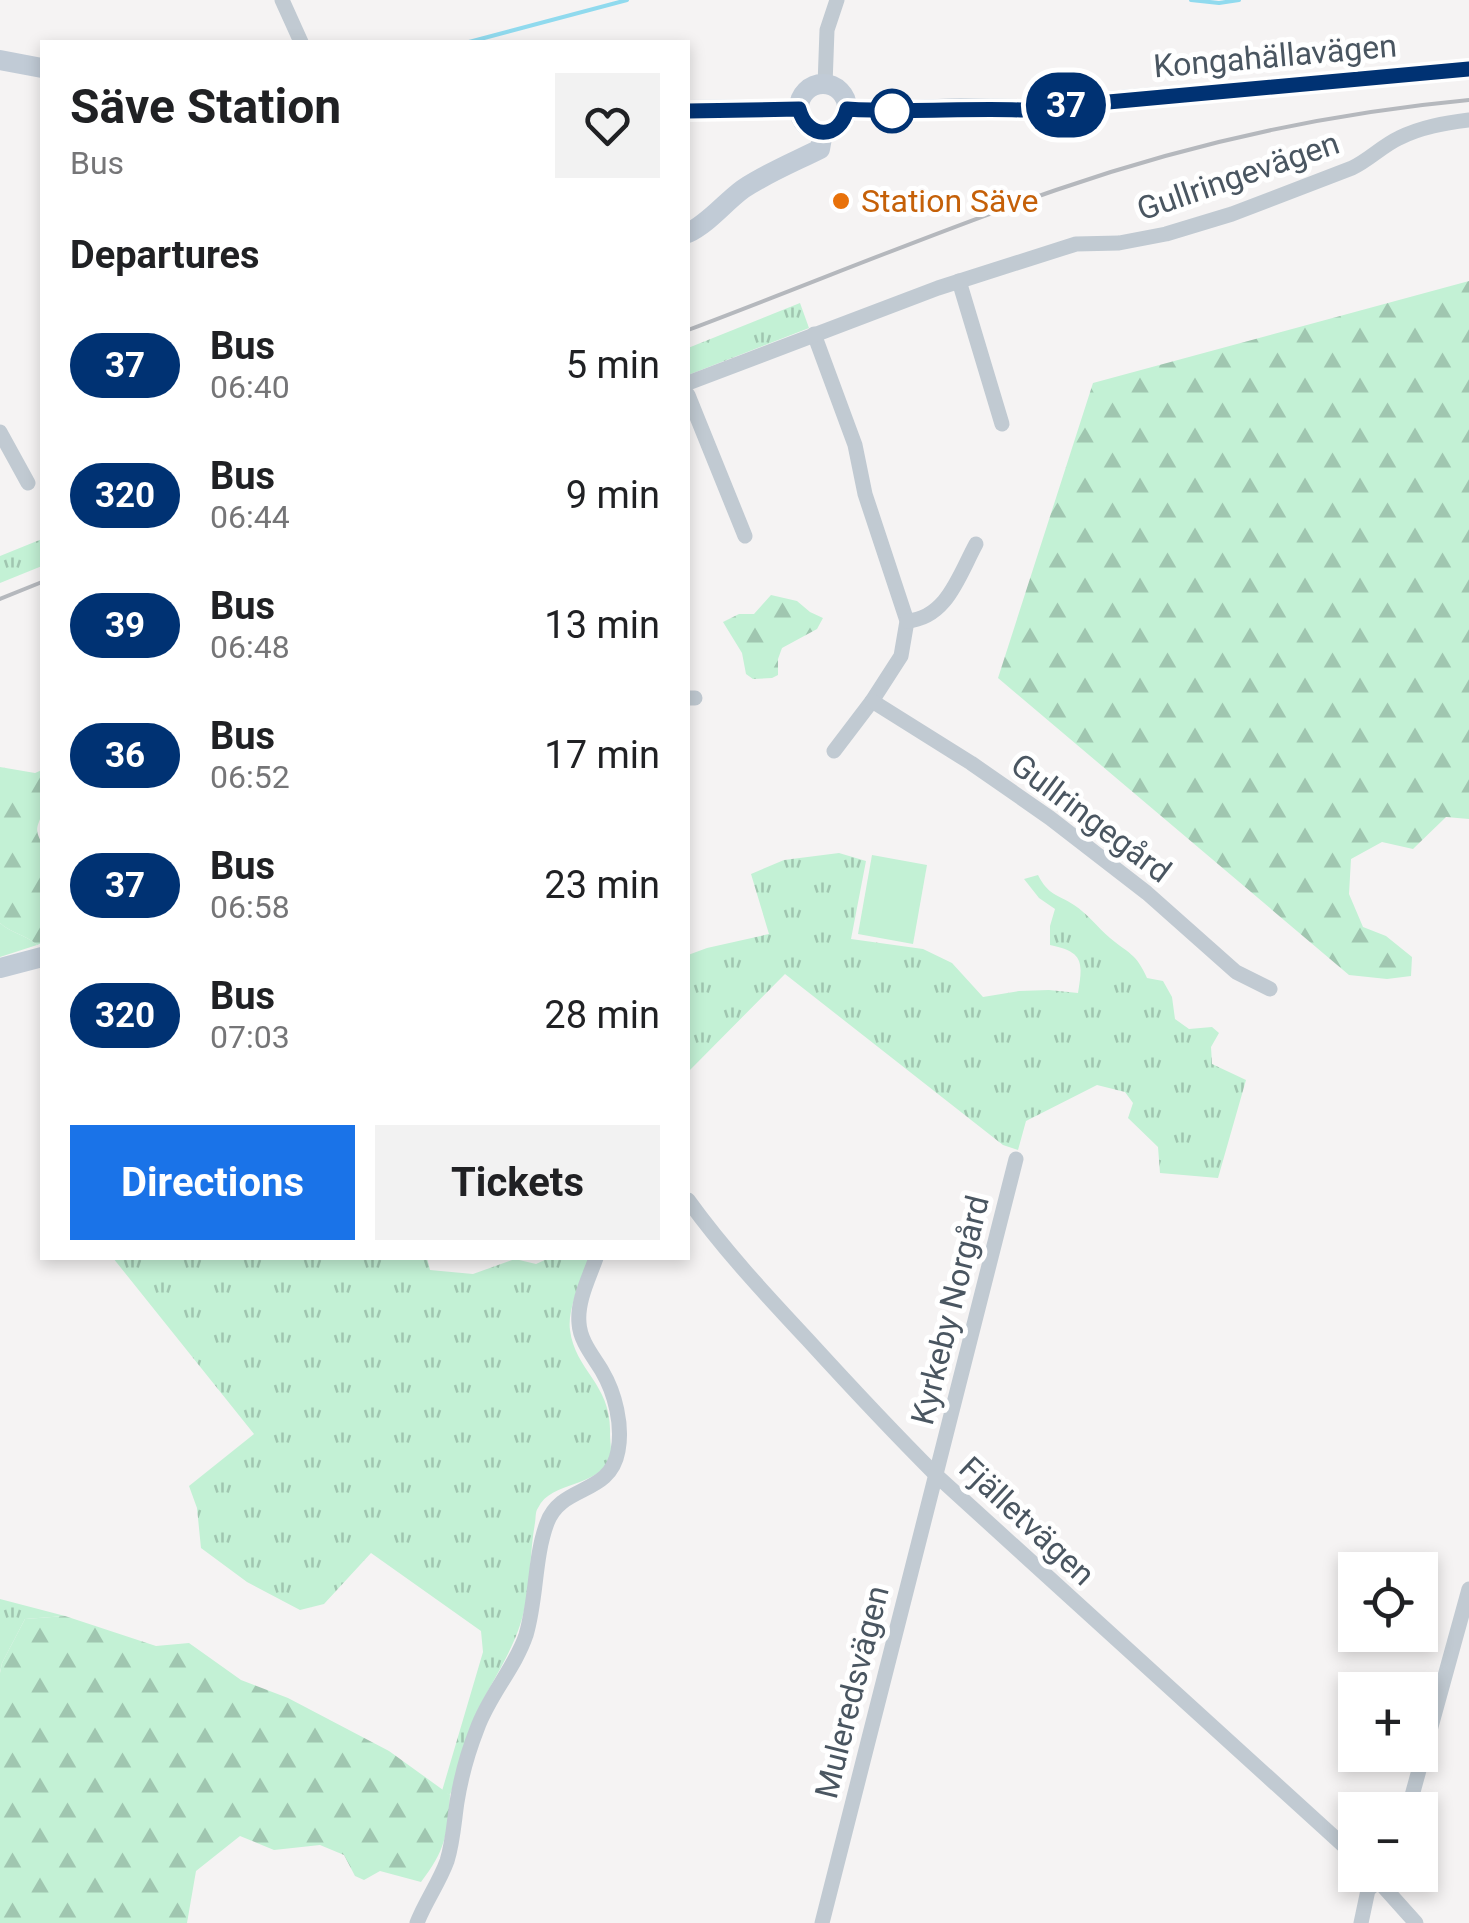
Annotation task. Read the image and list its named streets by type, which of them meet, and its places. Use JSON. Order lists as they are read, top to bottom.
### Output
{
  "streets": {
    "main road": ["Kongahällavägen"],
    "street": [
      "Gullringevägen",
      "Gullringegård",
      "Kyrkeby Norgård",
      "Fjälletvägen",
      "Muleredsvägen"
    ]
  },
  "crossings": [
    ["Kyrkeby Norgård", "Fjälletvägen"],
    ["Kyrkeby Norgård", "Muleredsvägen"],
    ["Fjälletvägen", "Muleredsvägen"]
  ],
  "places": ["Station Säve"],
  "lines": ["bus line 37"],
  "page": {
    "on_map": "37",
    "heading": [
      ["Säve Station", "Bus"],
      "Departures"
    ],
    "list": [
      {
        "mark": "37",
        "name": "Bus",
        "note": "06:40",
        "value": "5 min"
      },
      {
        "mark": "320",
        "name": "Bus",
        "note": "06:44",
        "value": "9 min"
      },
      {
        "mark": "39",
        "name": "Bus",
        "note": "06:48",
        "value": "13 min"
      },
      {
        "mark": "36",
        "name": "Bus",
        "note": "06:52",
        "value": "17 min"
      },
      {
        "mark": "37",
        "name": "Bus",
        "note": "06:58",
        "value": "23 min"
      },
      {
        "mark": "320",
        "name": "Bus",
        "note": "07:03",
        "value": "28 min"
      }
    ],
    "buttons": ["Directions", "Tickets"],
    "map_buttons": ["+", "−"]
  }
}
